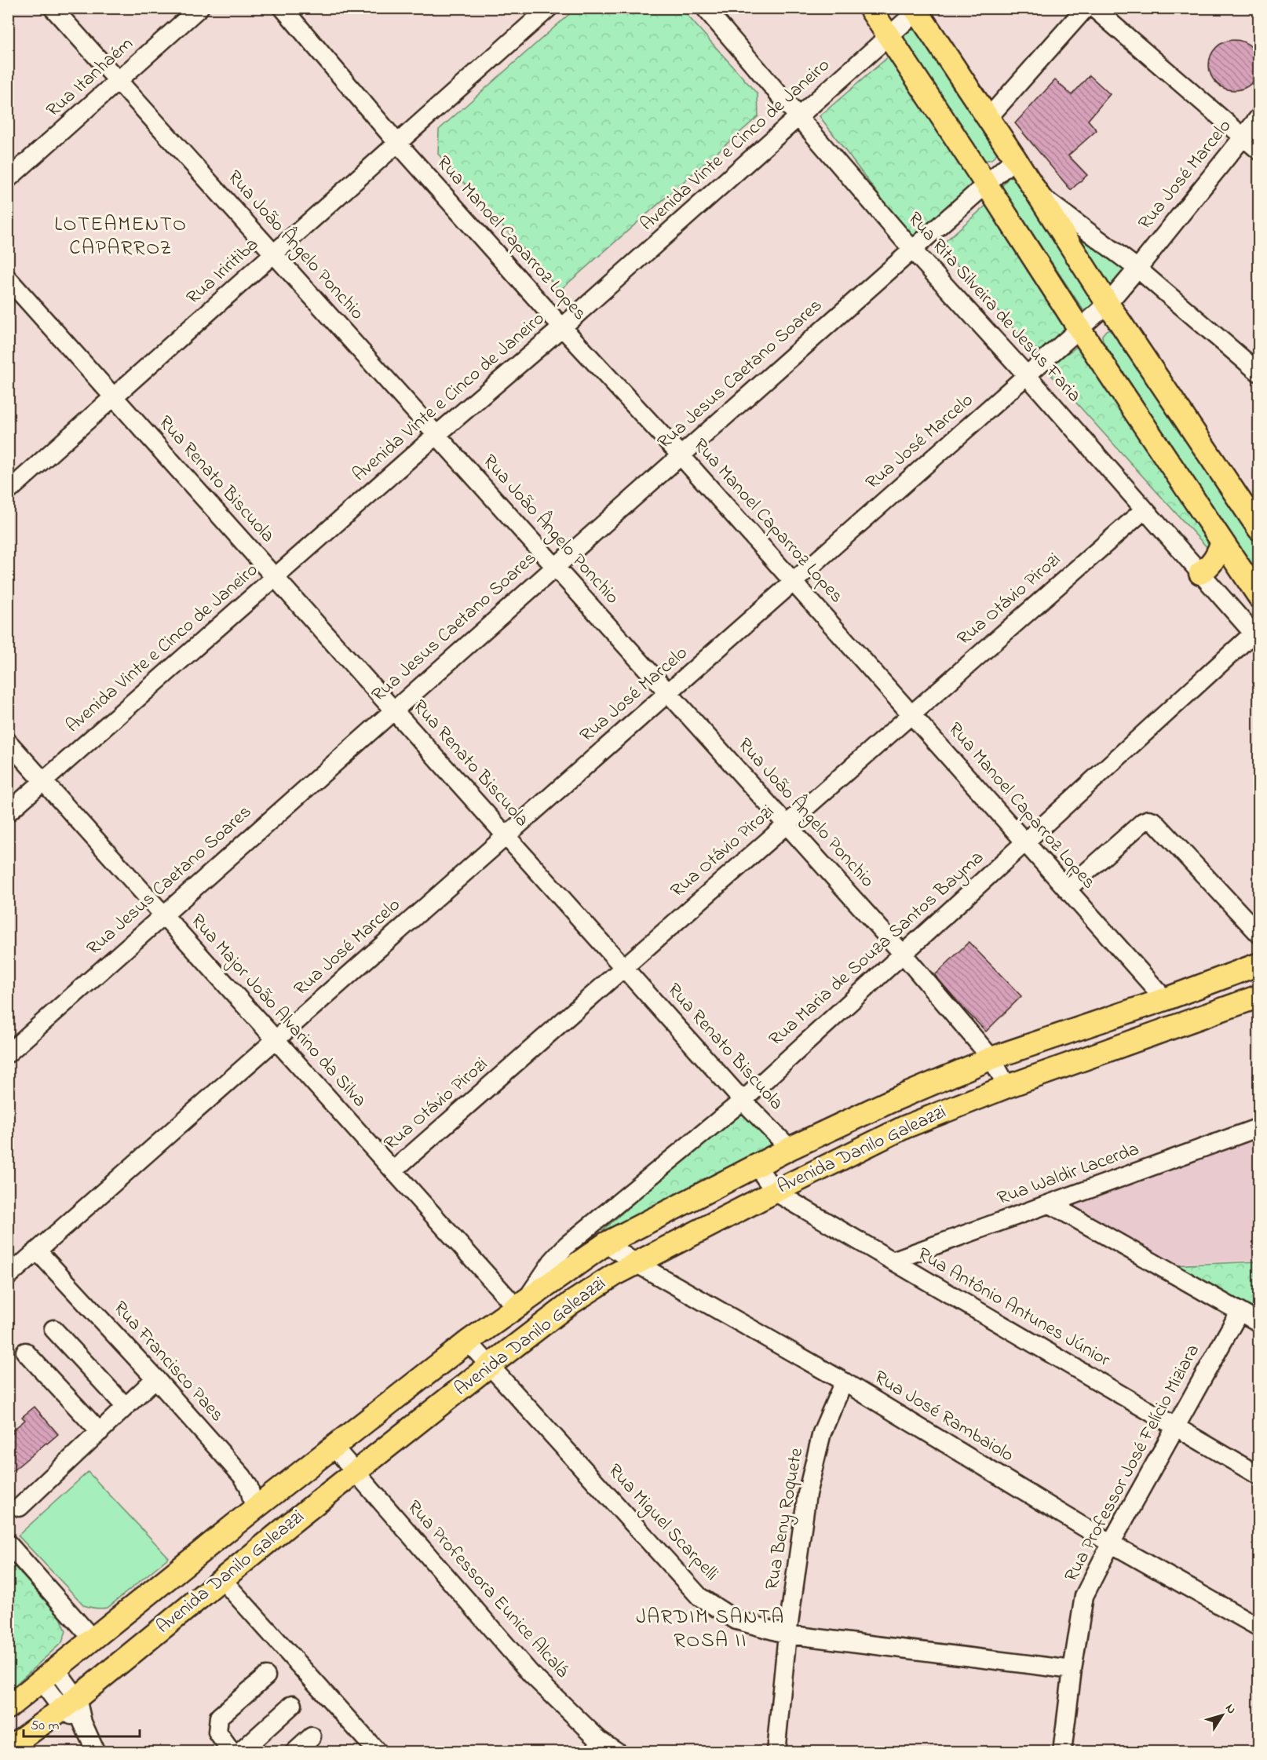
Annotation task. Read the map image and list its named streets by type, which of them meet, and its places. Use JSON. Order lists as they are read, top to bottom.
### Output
{
  "streets": {
    "main road": ["Avenida Danilo Galeazzi"],
    "street": [
      "Rua Itanhaém",
      "Avenida Vinte e Cinco de Janeiro",
      "Rua José Marcelo",
      "Rua Manoel Caparroz Lopes",
      "Rua João Ângelo Ponchio",
      "Rua Iriritiba",
      "Rua Rita Silveira de Jesus Faria",
      "Rua Jesus Caetano Soares",
      "Rua Renato Biscuola",
      "Rua Otávio Pirozi",
      "Rua Maria de Souza Santos Bayma",
      "Rua Major João Alvarino da Silva",
      "Rua Waldir Lacerda",
      "Rua Antônio Antunes Júnior",
      "Rua Francisco Paes",
      "Rua José Rambaiolo",
      "Rua Professor José Felício Miziara",
      "Rua Beny Roquete",
      "Rua Miguel Scarpelli",
      "Rua Professora Eunice Alcalá"
    ]
  },
  "crossings": [
    ["Rua Itanhaém", "Rua João Ângelo Ponchio"],
    ["Avenida Vinte e Cinco de Janeiro", "Rua Manoel Caparroz Lopes"],
    ["Avenida Vinte e Cinco de Janeiro", "Rua João Ângelo Ponchio"],
    ["Avenida Vinte e Cinco de Janeiro", "Rua Rita Silveira de Jesus Faria"],
    ["Avenida Vinte e Cinco de Janeiro", "Rua Renato Biscuola"],
    ["Avenida Vinte e Cinco de Janeiro", "Rua Major João Alvarino da Silva"],
    ["Rua José Marcelo", "Rua Manoel Caparroz Lopes"],
    ["Rua José Marcelo", "Rua João Ângelo Ponchio"],
    ["Rua José Marcelo", "Rua Rita Silveira de Jesus Faria"],
    ["Rua José Marcelo", "Rua Renato Biscuola"],
    ["Rua José Marcelo", "Rua Major João Alvarino da Silva"],
    ["Rua José Marcelo", "Rua Francisco Paes"],
    ["Rua Manoel Caparroz Lopes", "Rua Iriritiba"],
    ["Rua Manoel Caparroz Lopes", "Rua Jesus Caetano Soares"],
    ["Rua Manoel Caparroz Lopes", "Rua Otávio Pirozi"],
    ["Rua Manoel Caparroz Lopes", "Rua Maria de Souza Santos Bayma"],
    ["Rua Manoel Caparroz Lopes", "Avenida Danilo Galeazzi"],
    ["Rua João Ângelo Ponchio", "Rua Iriritiba"],
    ["Rua João Ângelo Ponchio", "Rua Jesus Caetano Soares"],
    ["Rua João Ângelo Ponchio", "Rua Otávio Pirozi"],
    ["Rua João Ângelo Ponchio", "Rua Maria de Souza Santos Bayma"],
    ["Rua João Ângelo Ponchio", "Avenida Danilo Galeazzi"],
    ["Rua Iriritiba", "Rua Renato Biscuola"],
    ["Rua Rita Silveira de Jesus Faria", "Rua Jesus Caetano Soares"],
    ["Rua Rita Silveira de Jesus Faria", "Rua Otávio Pirozi"],
    ["Rua Rita Silveira de Jesus Faria", "Rua Maria de Souza Santos Bayma"],
    ["Rua Jesus Caetano Soares", "Rua Renato Biscuola"],
    ["Rua Jesus Caetano Soares", "Rua Major João Alvarino da Silva"],
    ["Rua Renato Biscuola", "Rua Otávio Pirozi"],
    ["Rua Renato Biscuola", "Rua Maria de Souza Santos Bayma"],
    ["Rua Renato Biscuola", "Avenida Danilo Galeazzi"],
    ["Rua Otávio Pirozi", "Rua Major João Alvarino da Silva"],
    ["Rua Maria de Souza Santos Bayma", "Rua Major João Alvarino da Silva"],
    ["Rua Maria de Souza Santos Bayma", "Avenida Danilo Galeazzi"],
    ["Rua Major João Alvarino da Silva", "Avenida Danilo Galeazzi"],
    ["Avenida Danilo Galeazzi", "Rua Antônio Antunes Júnior"],
    ["Avenida Danilo Galeazzi", "Rua Francisco Paes"],
    ["Avenida Danilo Galeazzi", "Rua José Rambaiolo"],
    ["Avenida Danilo Galeazzi", "Rua Miguel Scarpelli"],
    ["Avenida Danilo Galeazzi", "Rua Professora Eunice Alcalá"],
    ["Rua Waldir Lacerda", "Rua Antônio Antunes Júnior"],
    ["Rua Antônio Antunes Júnior", "Rua Professor José Felício Miziara"],
    ["Rua José Rambaiolo", "Rua Professor José Felício Miziara"],
    ["Rua José Rambaiolo", "Rua Beny Roquete"],
    ["Rua Professor José Felício Miziara", "Rua Miguel Scarpelli"],
    ["Rua Beny Roquete", "Rua Miguel Scarpelli"]
  ],
  "districts": ["LOTEAMENTO CAPARROZ", "JARDIM SANTA ROSA II"],
  "scale_bar": "50 m",
  "north": "top right"
}
